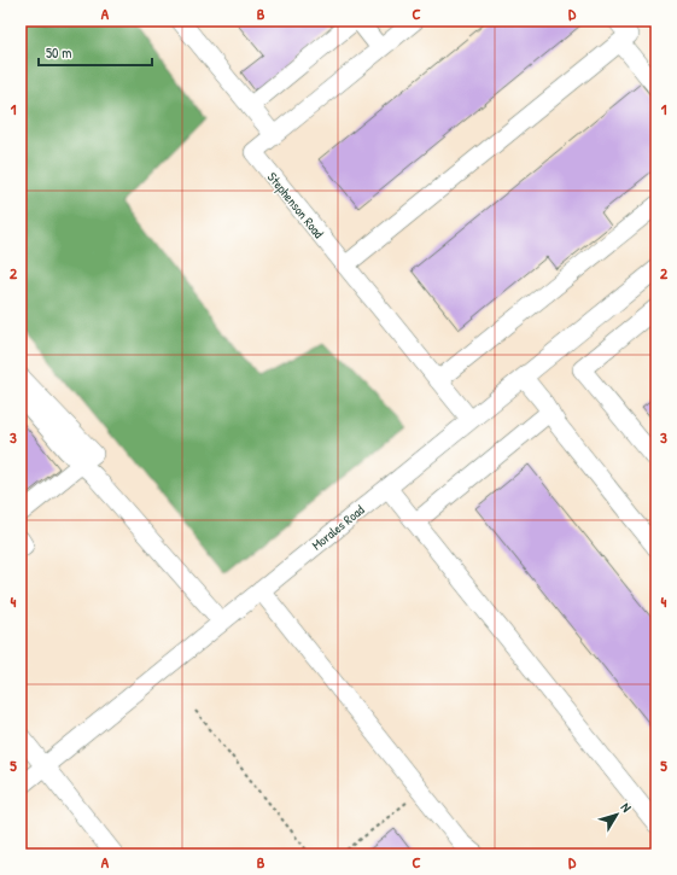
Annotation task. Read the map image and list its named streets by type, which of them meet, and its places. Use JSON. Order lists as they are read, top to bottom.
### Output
{
  "streets": {
    "street": ["Stephenson Road", "Morales Road"]
  },
  "crossings": [
    ["Stephenson Road", "Morales Road"]
  ],
  "scale_bar": "50 m",
  "north": "top right",
  "grid": {
    "columns": [
      "A",
      "B",
      "C",
      "D"
    ],
    "rows": [
      "1",
      "2",
      "3",
      "4",
      "5"
    ]
  }
}
